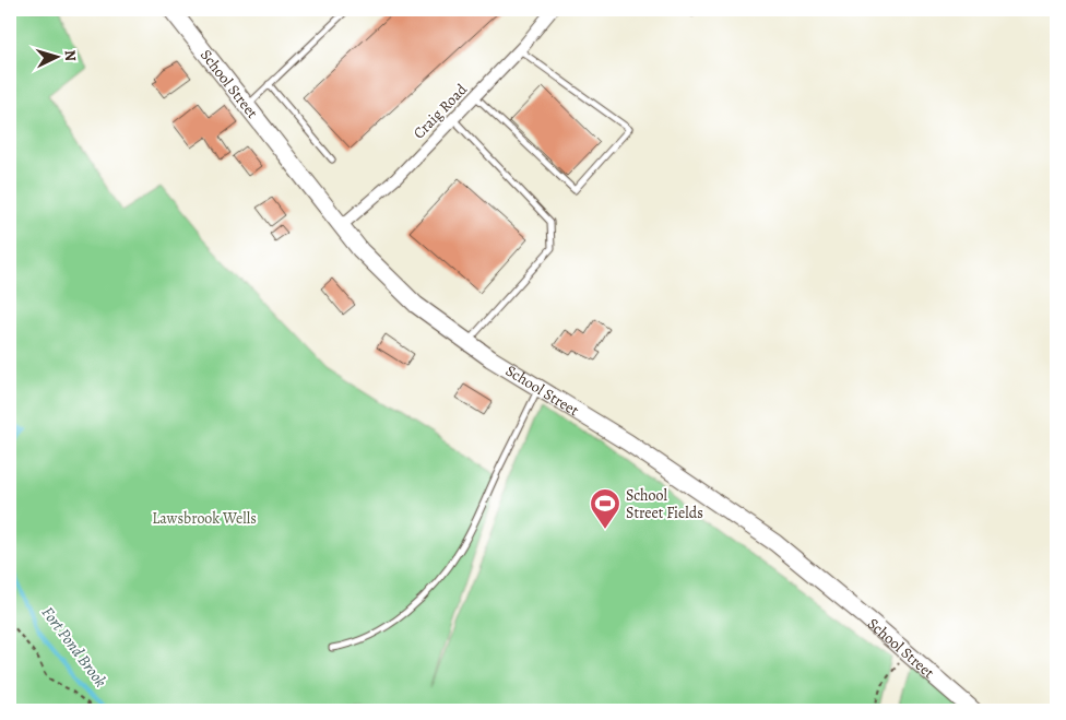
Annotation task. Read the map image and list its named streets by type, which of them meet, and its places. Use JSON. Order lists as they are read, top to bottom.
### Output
{
  "streets": {
    "street": ["School Street", "Craig Road"]
  },
  "crossings": [
    ["School Street", "Craig Road"]
  ],
  "water": ["Fort Pond Brook"],
  "parks": ["Lawsbrook Wells"],
  "places": {
    "sports": ["School Street Fields"]
  },
  "north": "right"
}
